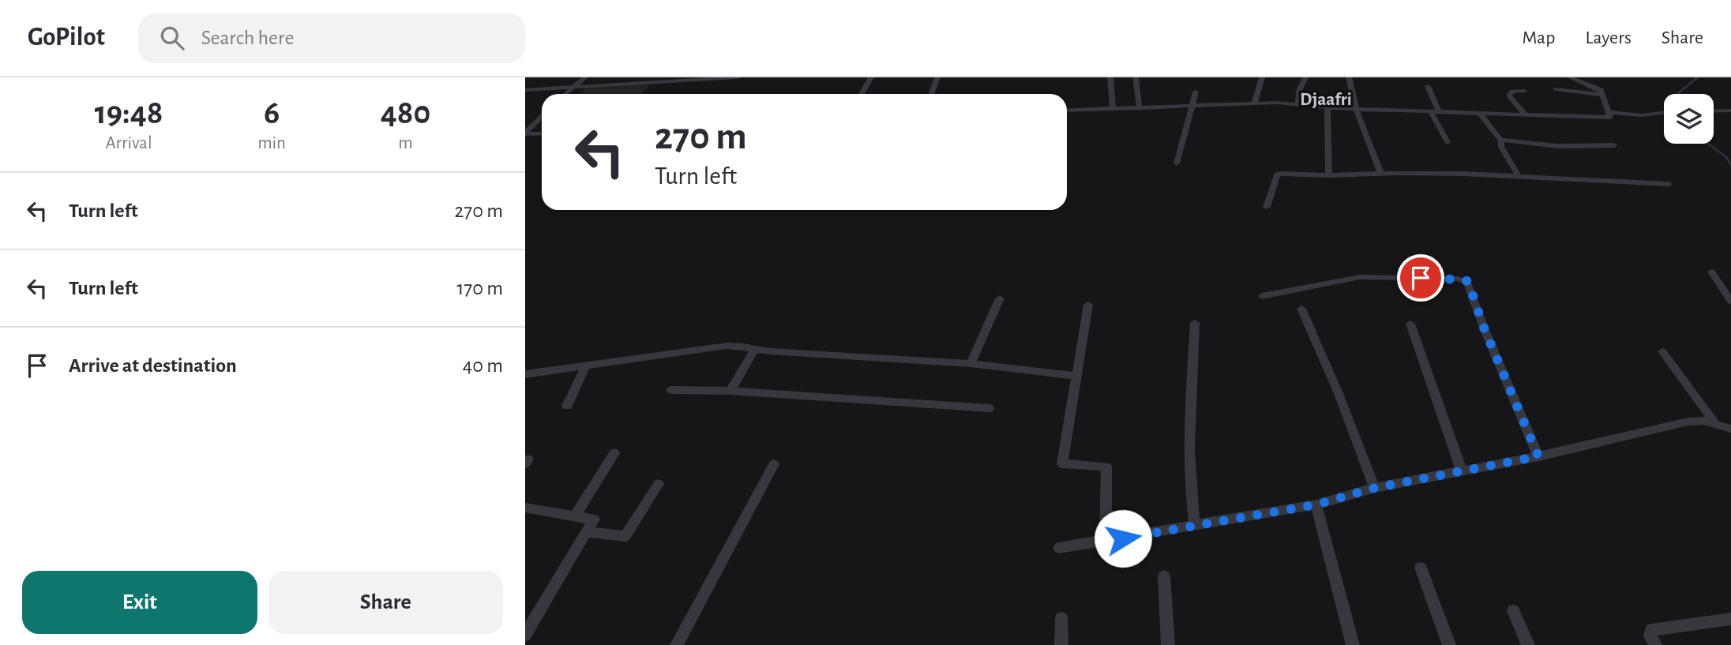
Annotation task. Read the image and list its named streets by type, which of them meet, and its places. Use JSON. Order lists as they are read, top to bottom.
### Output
{
  "districts": ["Djaafri"],
  "page": {
    "header": "GoPilot",
    "search": "Search here",
    "nav": ["Map", "Layers", "Share"],
    "eta": [
      "19:48",
      "Arrival",
      "6",
      "min",
      "480",
      "m"
    ],
    "turn": ["270 m", "Turn left"],
    "list": [
      {
        "name": "Turn left",
        "value": "270 m"
      },
      {
        "name": "Turn left",
        "value": "170 m"
      },
      {
        "name": "Arrive at destination",
        "value": "40 m"
      }
    ],
    "buttons": ["Exit", "Share"]
  }
}
